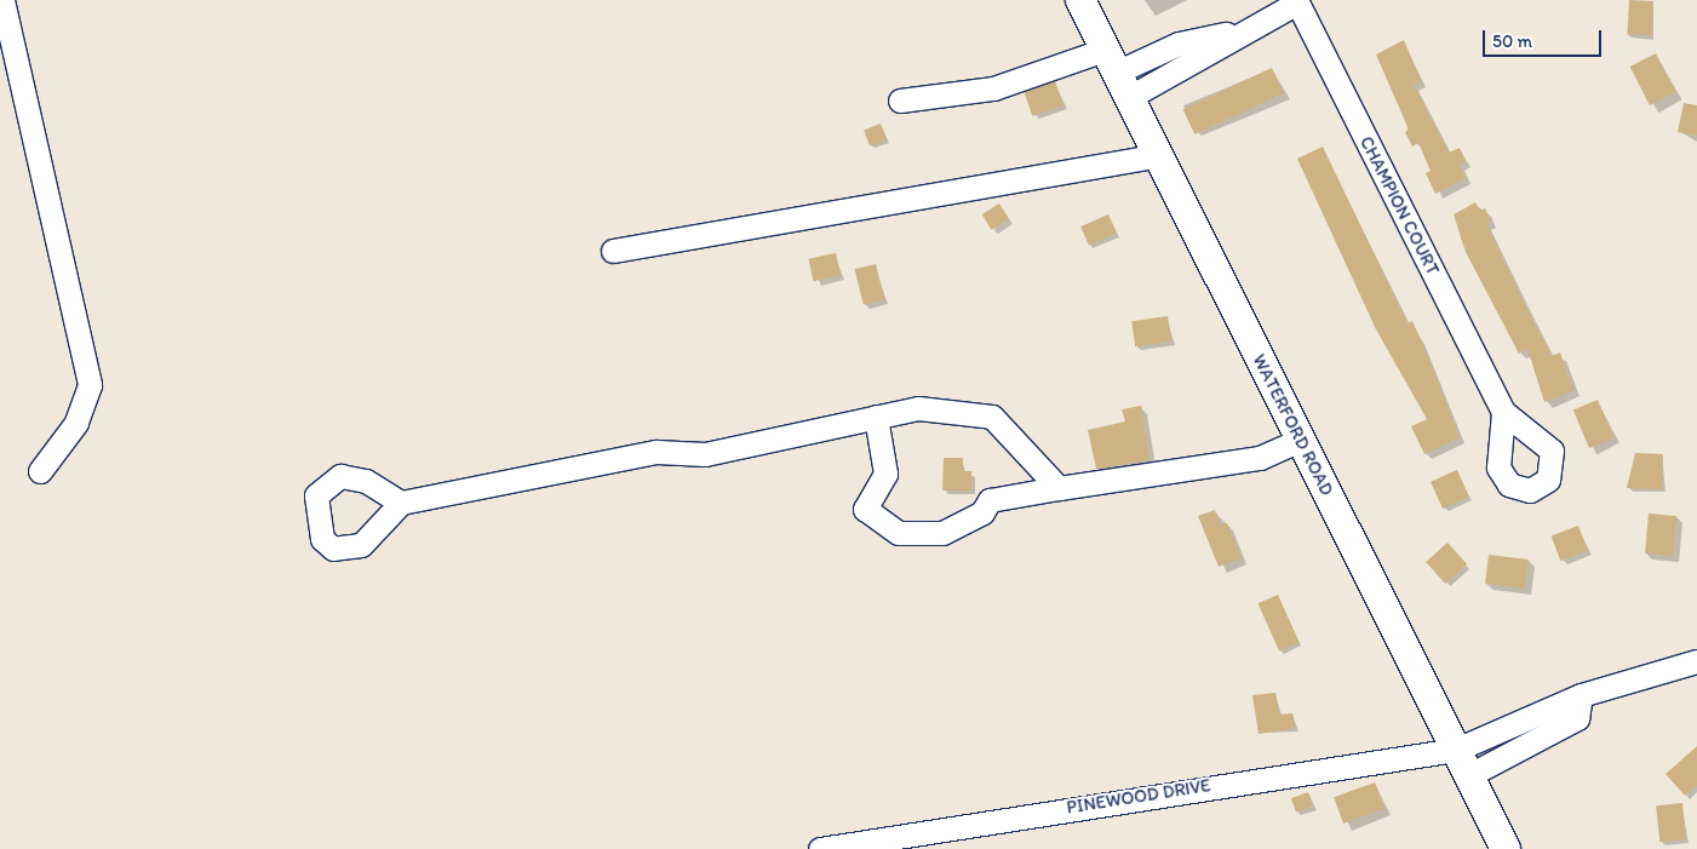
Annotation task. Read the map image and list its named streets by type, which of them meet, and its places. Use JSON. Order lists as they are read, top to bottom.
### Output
{
  "streets": {
    "main road": ["WATERFORD ROAD"],
    "street": ["CHAMPION COURT", "PINEWOOD DRIVE"]
  },
  "crossings": [
    ["WATERFORD ROAD", "PINEWOOD DRIVE"]
  ],
  "scale_bar": "50 m"
}
